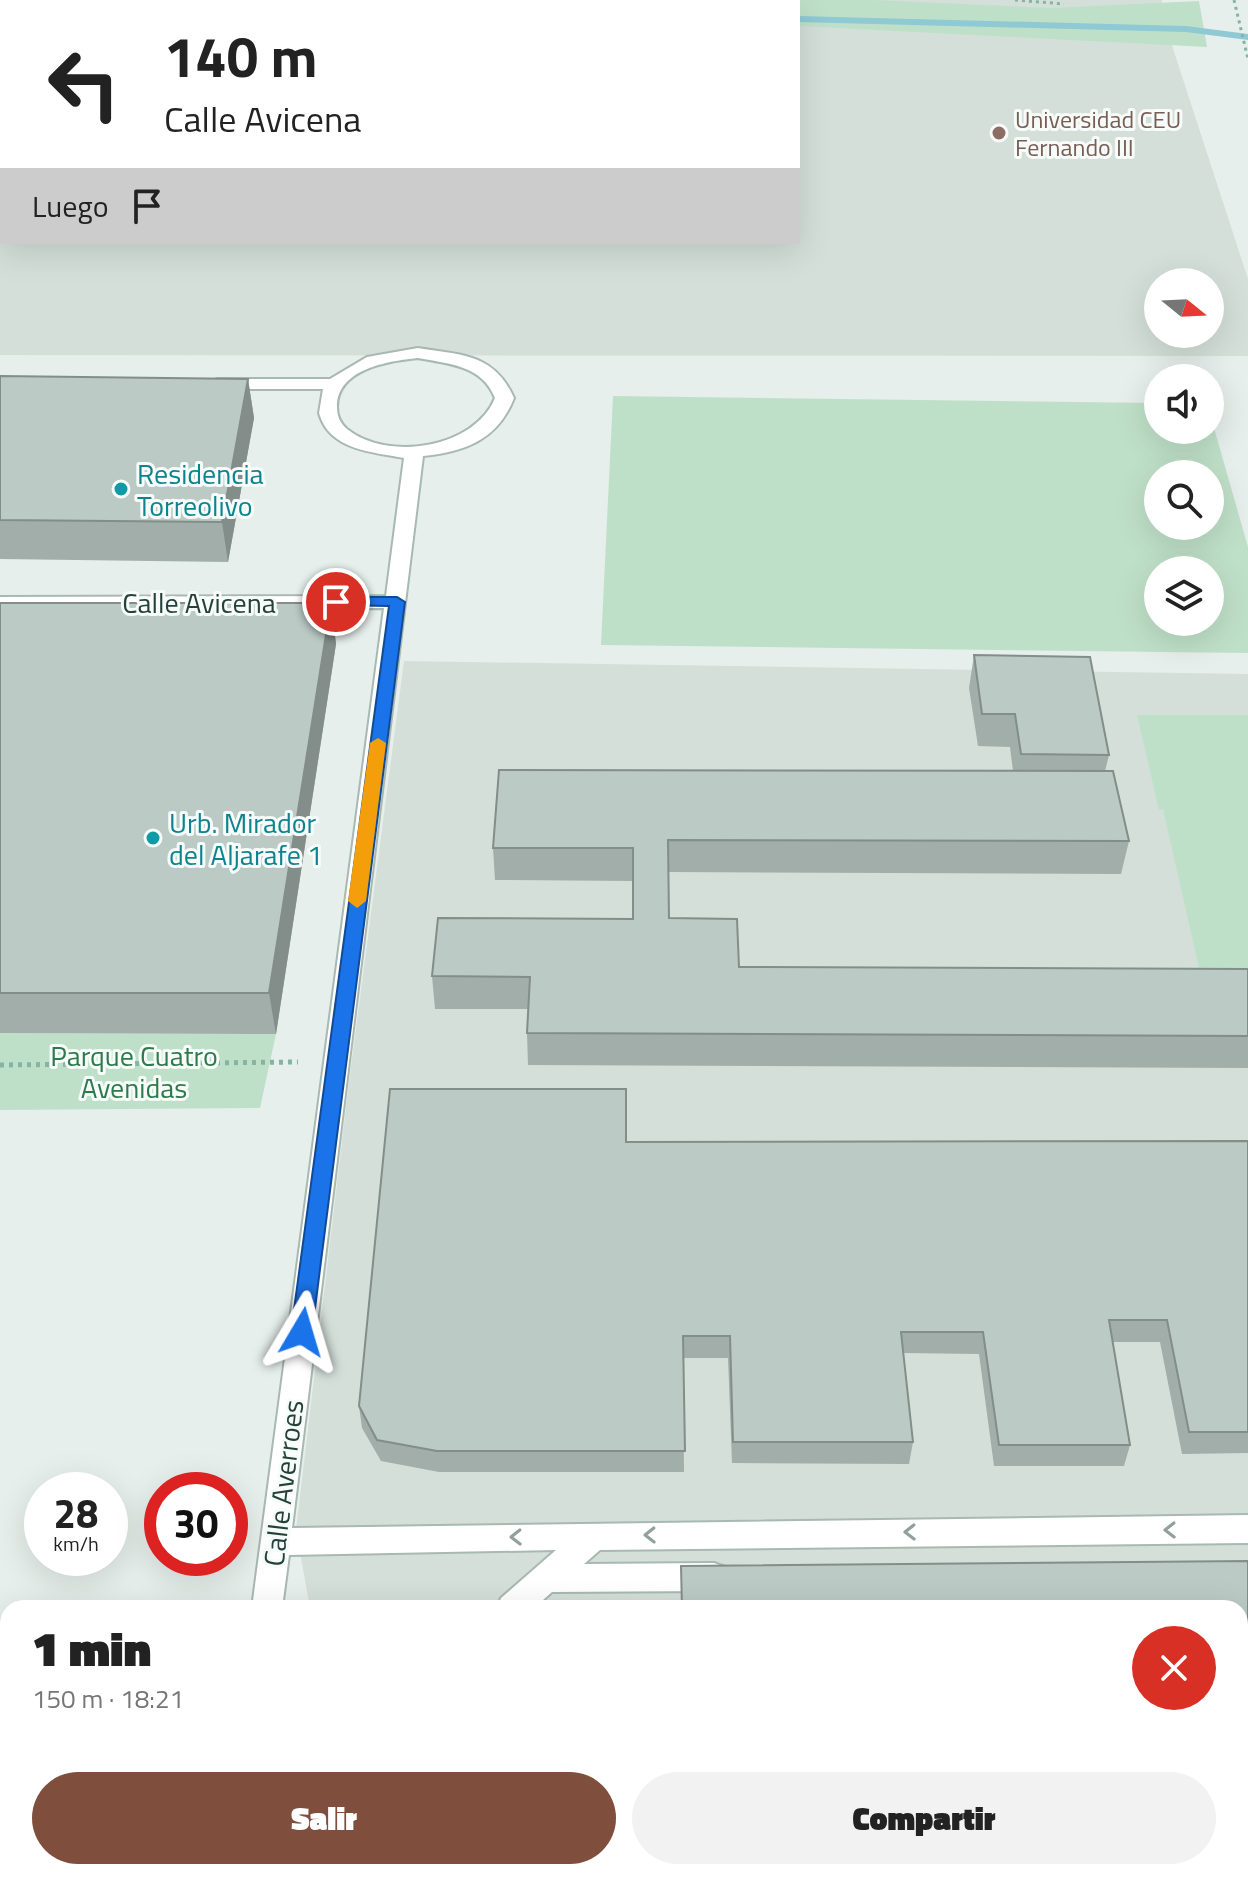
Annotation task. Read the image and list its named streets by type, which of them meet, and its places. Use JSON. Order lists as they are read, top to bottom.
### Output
{
  "streets": {
    "street": ["Calle Avicena", "Calle Averroes"]
  },
  "crossings": [
    ["Calle Avicena", "Calle Averroes"]
  ],
  "parks": ["Parque Cuatro Avenidas"],
  "places": ["Universidad CEU Fernando III", "Residencia Torreolivo", "Urb. Mirador del Aljarafe 1"],
  "north": "right",
  "page": {
    "turn": ["140 m", "Calle Avicena"],
    "then": "Luego",
    "speed": "28 km/h",
    "limit": "30",
    "heading": ["1 min", "150 m · 18:21"],
    "buttons": ["Salir", "Compartir"]
  }
}
